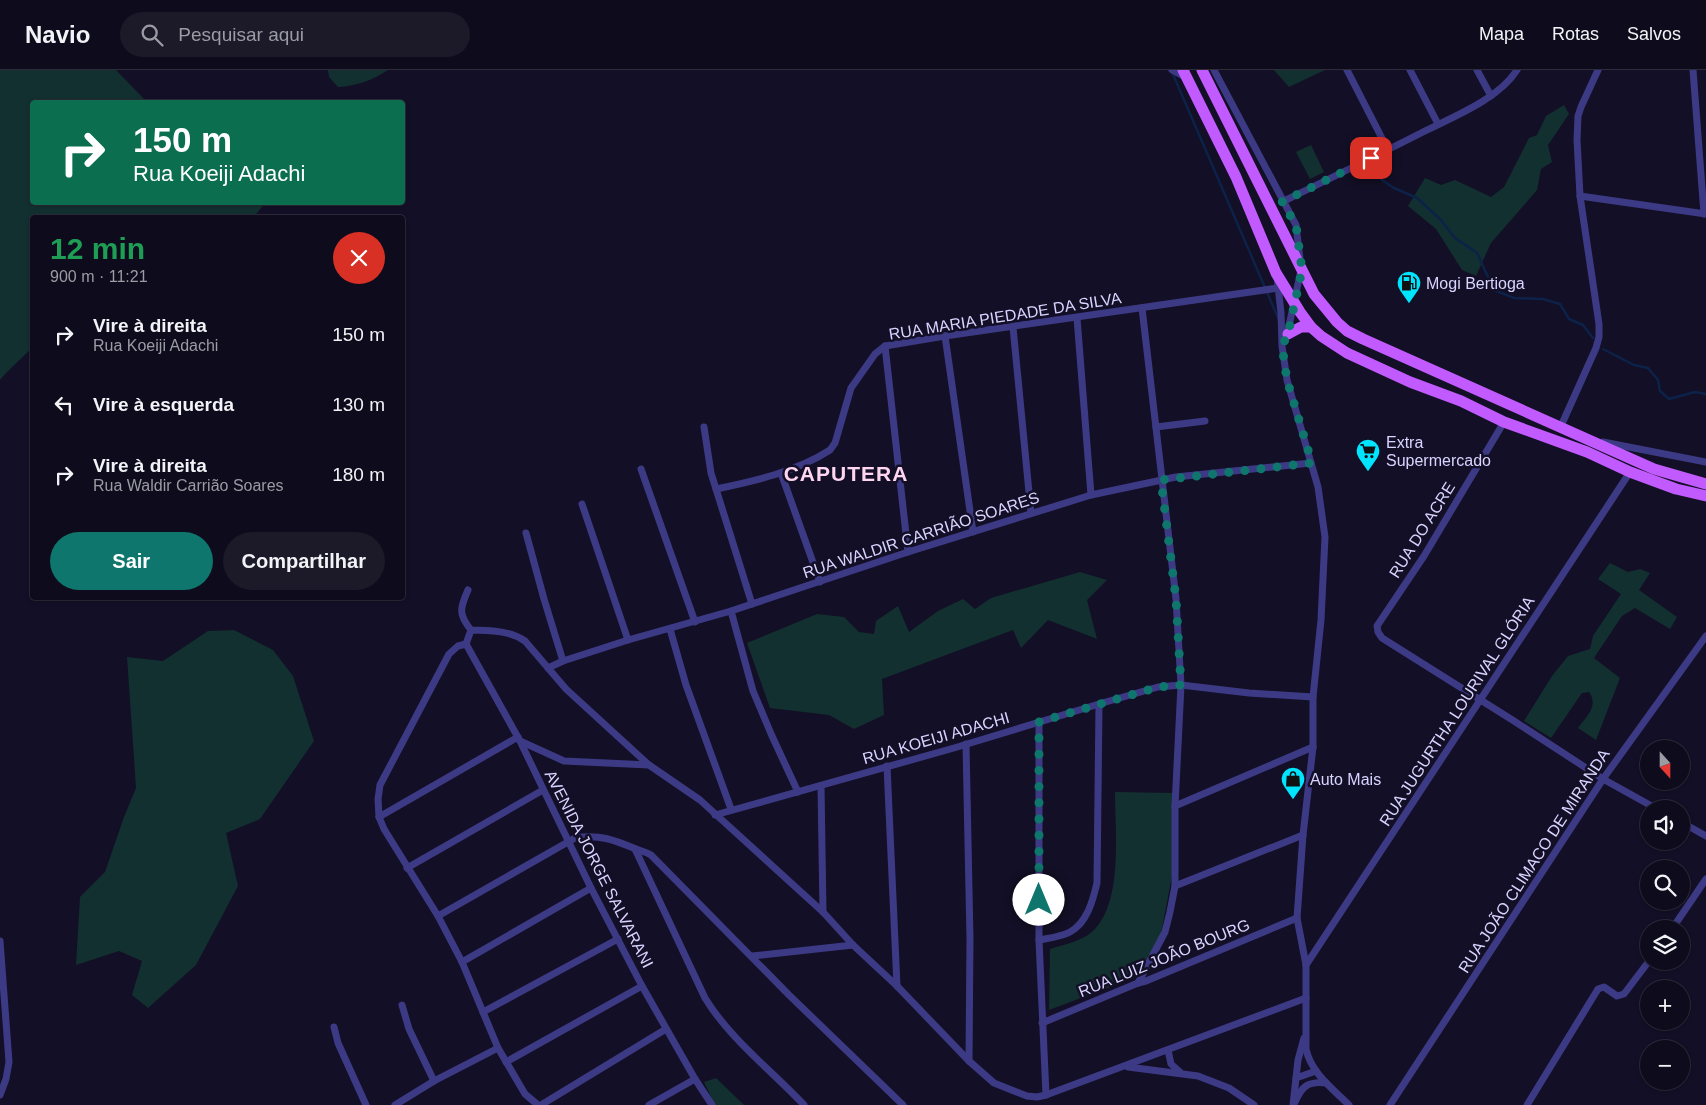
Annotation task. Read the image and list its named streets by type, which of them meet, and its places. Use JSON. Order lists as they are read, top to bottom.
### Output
{
  "streets": {
    "street": [
      "RUA MARIA PIEDADE DA SILVA",
      "RUA DO ACRE",
      "RUA WALDIR CARRIÃO SOARES",
      "RUA JUGURTHA LOURIVAL GLÓRIA",
      "RUA KOEIJI ADACHI",
      "RUA JOÃO CLIMACO DE MIRANDA",
      "AVENIDA JORGE SALVARANI",
      "RUA LUIZ JOÃO BOURG"
    ]
  },
  "crossings": [
    ["RUA DO ACRE", "RUA JUGURTHA LOURIVAL GLÓRIA"]
  ],
  "districts": ["CAPUTERA"],
  "places": {
    "fuel station": ["Mogi Bertioga"],
    "supermarket": ["Extra Supermercado"],
    "shop": ["Auto Mais"]
  },
  "north": "bottom",
  "page": {
    "header": "Navio",
    "search": "Pesquisar aqui",
    "nav": ["Mapa", "Rotas", "Salvos"],
    "turn": ["150 m", "Rua Koeiji Adachi"],
    "heading": ["12 min", "900 m · 11:21"],
    "list": [
      {
        "name": "Vire à direita",
        "note": "Rua Koeiji Adachi",
        "value": "150 m"
      },
      {
        "name": "Vire à esquerda",
        "value": "130 m"
      },
      {
        "name": "Vire à direita",
        "note": "Rua Waldir Carrião Soares",
        "value": "180 m"
      }
    ],
    "buttons": ["Sair", "Compartilhar"],
    "map_buttons": ["+", "−"]
  }
}
